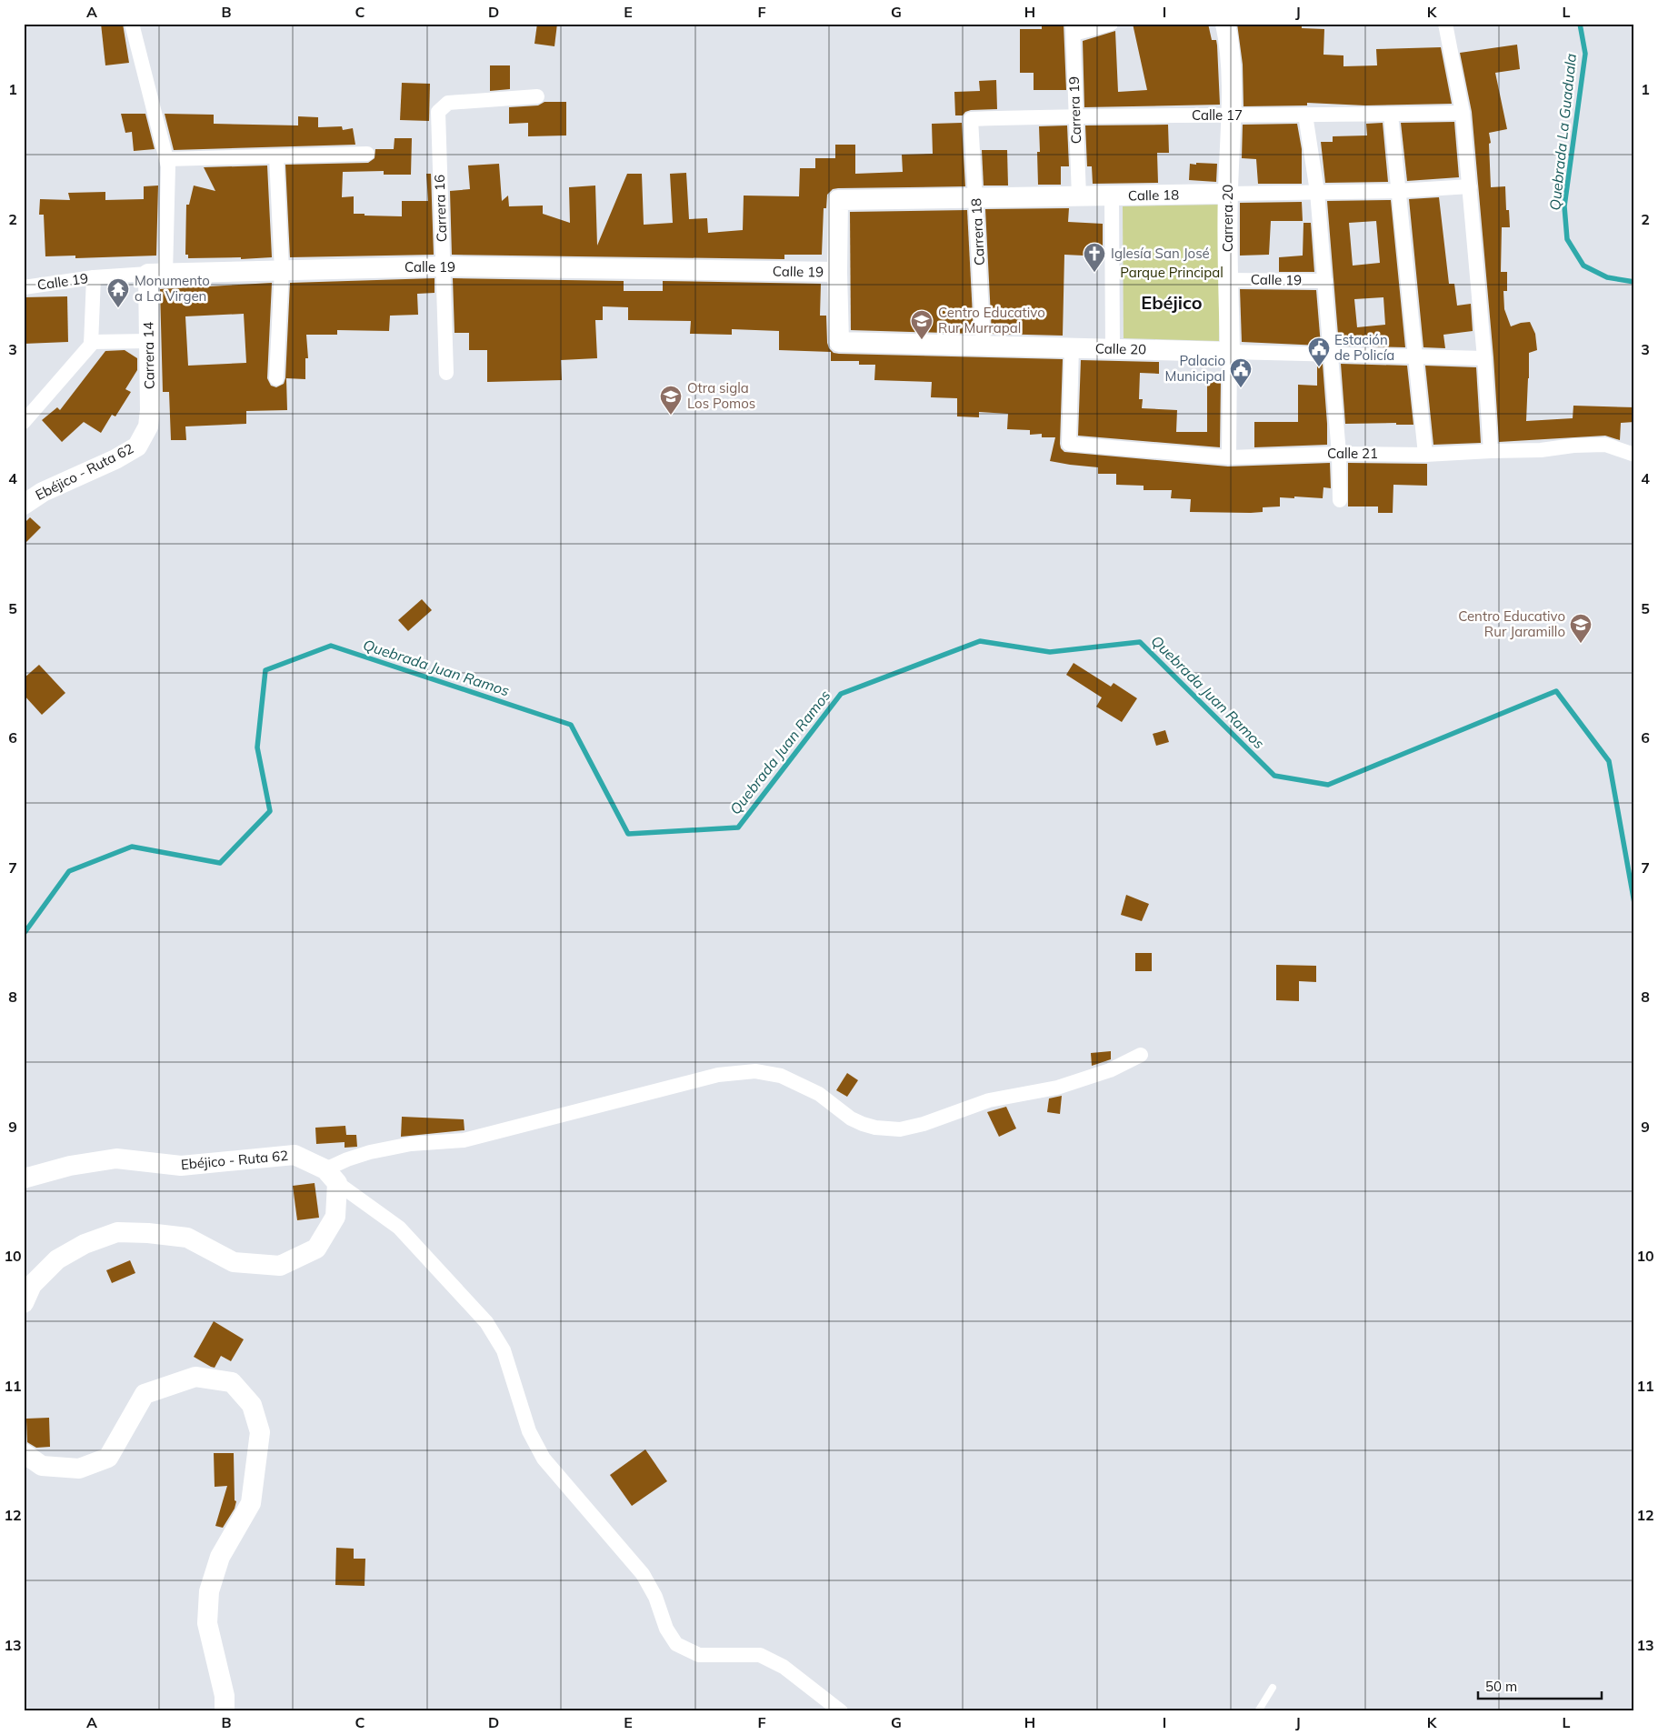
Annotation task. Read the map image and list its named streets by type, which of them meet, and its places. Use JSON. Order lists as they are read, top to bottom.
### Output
{
  "streets": {
    "street": [
      "Carrera 19",
      "Calle 17",
      "Calle 18",
      "Carrera 16",
      "Carrera 20",
      "Carrera 18",
      "Calle 19",
      "Calle 20",
      "Carrera 14",
      "Calle 21",
      "Ebéjico - Ruta 62"
    ]
  },
  "crossings": [
    ["Carrera 19", "Calle 17"],
    ["Carrera 19", "Calle 18"],
    ["Calle 17", "Carrera 20"],
    ["Calle 17", "Carrera 18"],
    ["Calle 18", "Carrera 20"],
    ["Calle 18", "Carrera 18"],
    ["Calle 18", "Calle 19"],
    ["Calle 18", "Calle 20"],
    ["Carrera 16", "Calle 19"],
    ["Carrera 20", "Calle 19"],
    ["Carrera 20", "Calle 20"],
    ["Carrera 20", "Calle 21"],
    ["Carrera 18", "Calle 20"],
    ["Calle 19", "Calle 20"],
    ["Calle 19", "Carrera 14"],
    ["Calle 20", "Calle 21"],
    ["Carrera 14", "Ebéjico - Ruta 62"]
  ],
  "districts": ["Ebéjico"],
  "water": ["Quebrada La Guaduala", "Quebrada Juan Ramos"],
  "parks": ["Parque Principal"],
  "places": {
    "church": ["Iglesía San José"],
    "temple": ["Monumento a La Virgen"],
    "school or university": ["Centro Educativo Rur Murrapal", "Otra sigla Los Pomos", "Centro Educativo Rur Jaramillo"],
    "public building": ["Estación de Policía", "Palacio Municipal"]
  },
  "scale_bar": "50 m",
  "grid": {
    "columns": [
      "A",
      "B",
      "C",
      "D",
      "E",
      "F",
      "G",
      "H",
      "I",
      "J",
      "K",
      "L"
    ],
    "rows": [
      "1",
      "2",
      "3",
      "4",
      "5",
      "6",
      "7",
      "8",
      "9",
      "10",
      "11",
      "12",
      "13"
    ]
  }
}
